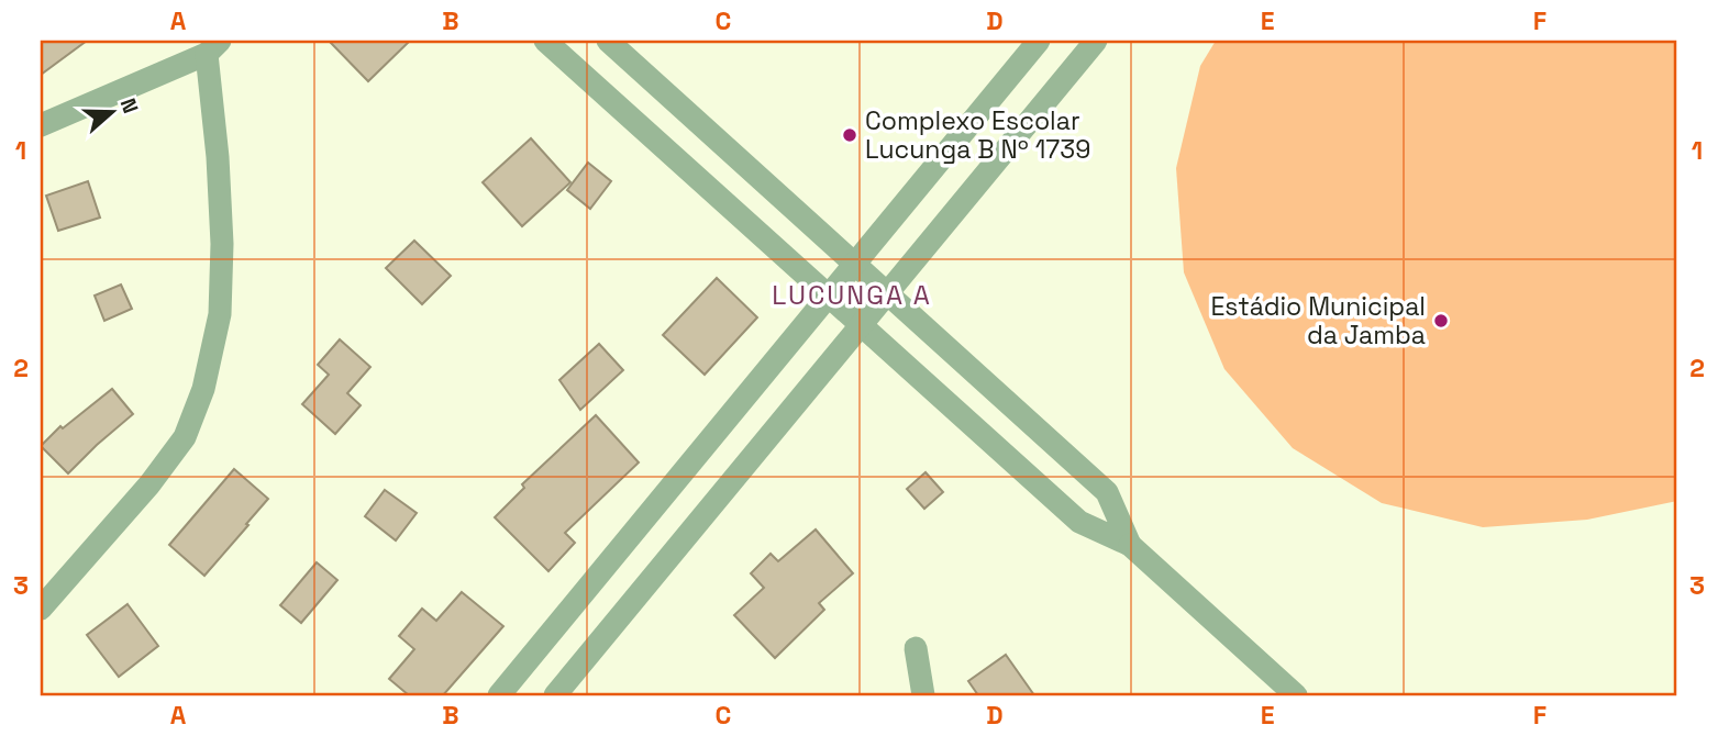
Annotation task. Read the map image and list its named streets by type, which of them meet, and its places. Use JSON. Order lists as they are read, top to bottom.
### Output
{
  "districts": ["LUCUNGA A"],
  "places": ["Complexo Escolar Lucunga B Nº 1739", "Estádio Municipal da Jamba"],
  "north": "right",
  "grid": {
    "columns": [
      "A",
      "B",
      "C",
      "D",
      "E",
      "F"
    ],
    "rows": ["1", "2", "3"]
  }
}
